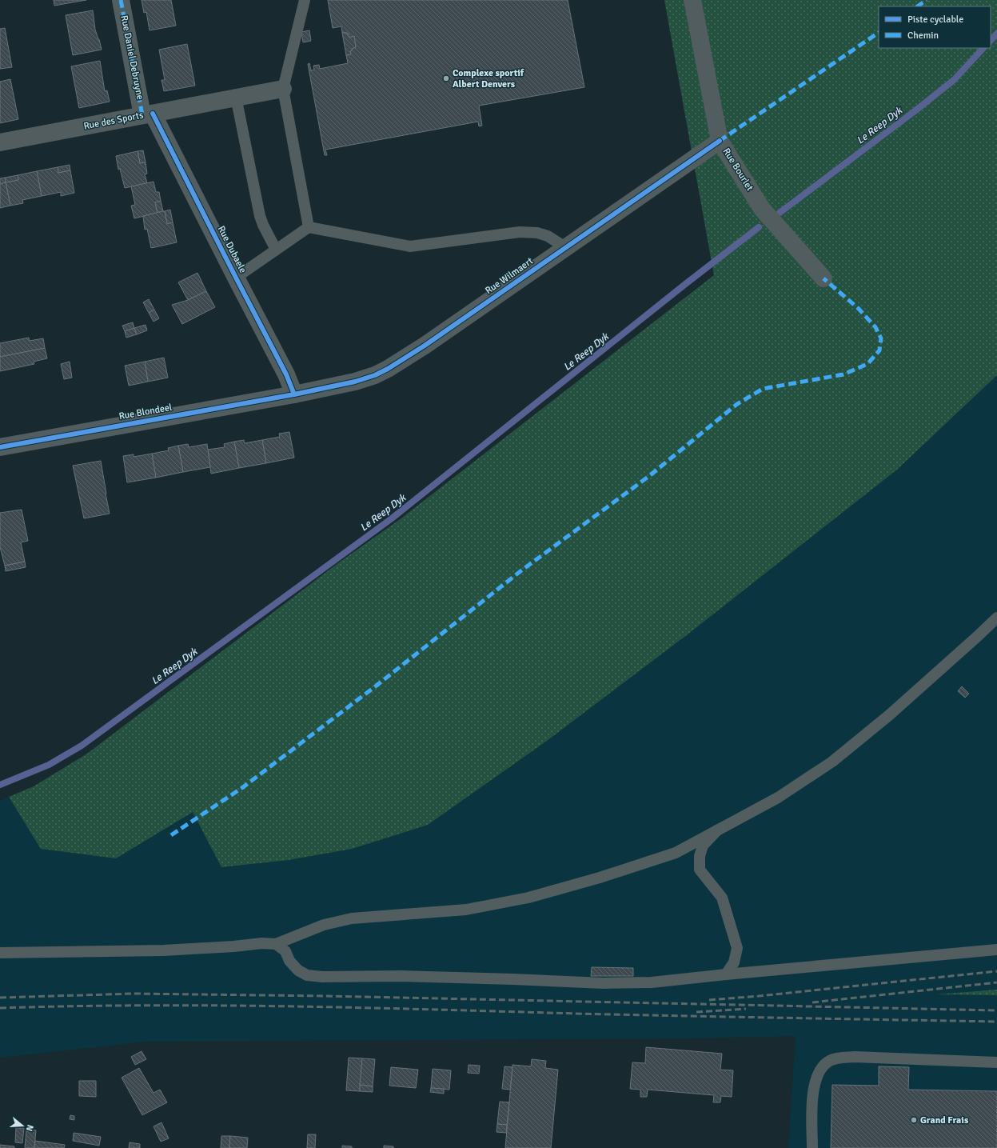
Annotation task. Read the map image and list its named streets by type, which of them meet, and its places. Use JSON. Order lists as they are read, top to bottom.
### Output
{
  "streets": {
    "street": [
      "Rue Daniel Debruyne",
      "Rue des Sports",
      "Rue Bourlet",
      "Rue Dubaele",
      "Rue Wilmaert",
      "Rue Blondeel"
    ]
  },
  "crossings": [
    ["Rue Daniel Debruyne", "Rue des Sports"],
    ["Rue Daniel Debruyne", "Rue Dubaele"],
    ["Rue des Sports", "Rue Dubaele"],
    ["Rue Bourlet", "Rue Wilmaert"],
    ["Rue Dubaele", "Rue Wilmaert"],
    ["Rue Dubaele", "Rue Blondeel"],
    ["Rue Wilmaert", "Rue Blondeel"]
  ],
  "water": ["Le Reep Dyk"],
  "places": ["Complexe sportif Albert Denvers", "Grand Frais"],
  "legend": ["Piste cyclable", "Chemin"],
  "north": "right"
}
